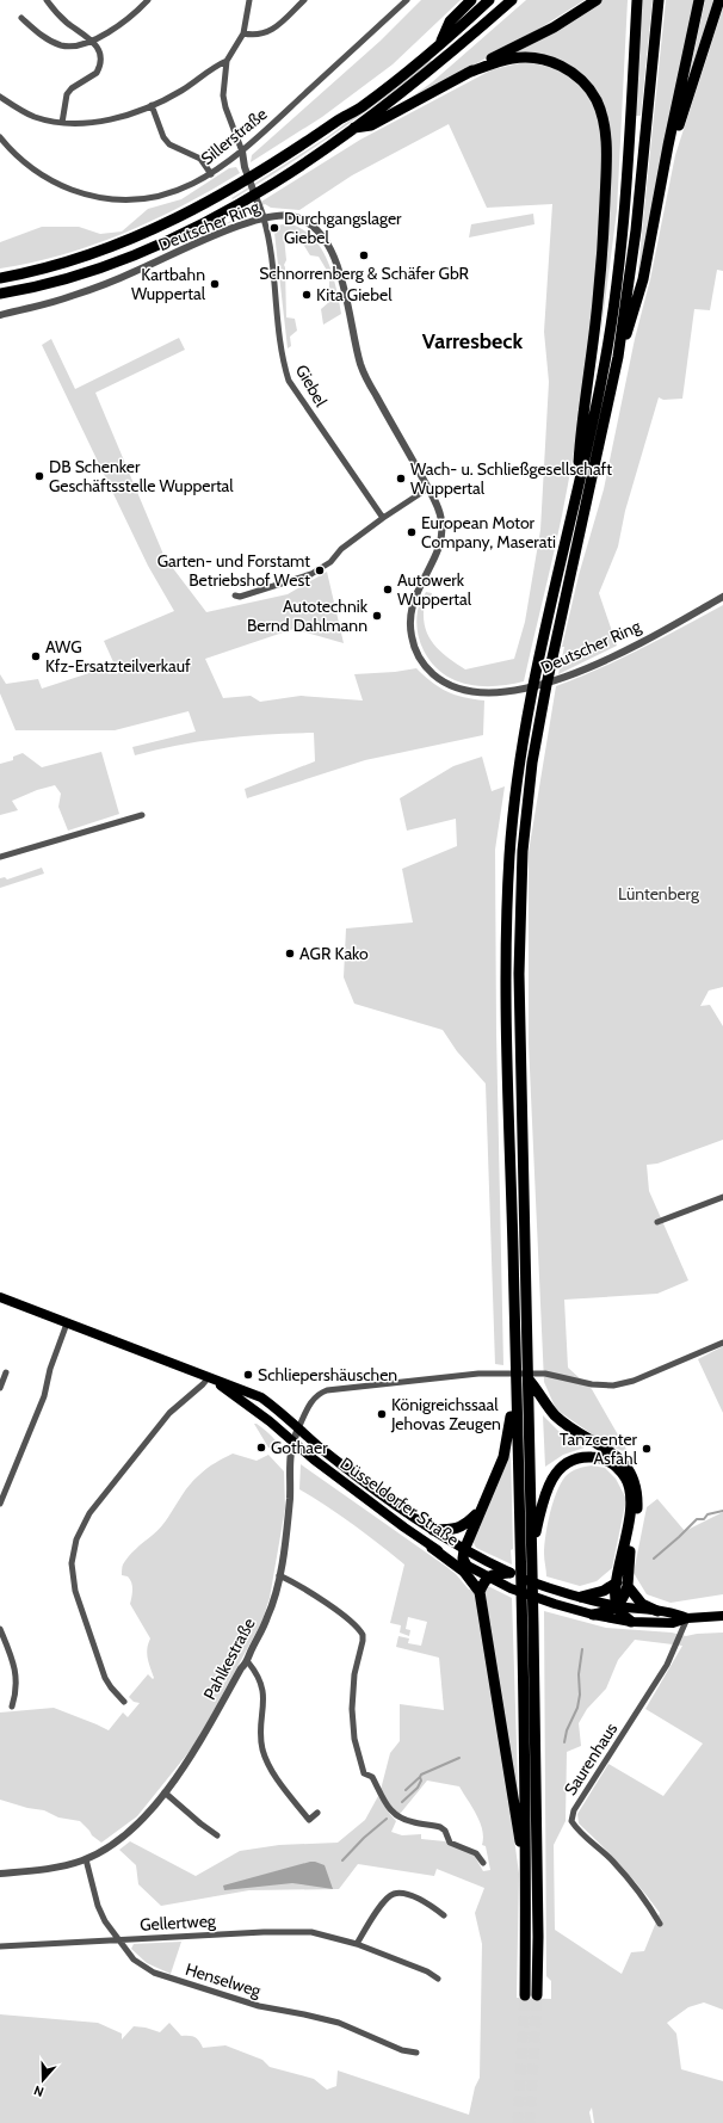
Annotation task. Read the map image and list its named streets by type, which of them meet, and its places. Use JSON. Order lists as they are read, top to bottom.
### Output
{
  "streets": {
    "main road": ["Düsseldorfer Straße"],
    "street": [
      "Sillerstraße",
      "Deutscher Ring",
      "Giebel",
      "Pahlkestraße",
      "Saurenhaus",
      "Gellertweg",
      "Henselweg"
    ]
  },
  "crossings": [
    ["Deutscher Ring", "Giebel"],
    ["Düsseldorfer Straße", "Pahlkestraße"],
    ["Düsseldorfer Straße", "Saurenhaus"],
    ["Pahlkestraße", "Henselweg"],
    ["Gellertweg", "Henselweg"]
  ],
  "districts": ["Varresbeck"],
  "parks": ["Lüntenberg"],
  "places": [
    "Durchgangslager Giebel",
    "Schnorrenberg & Schäfer GbR",
    "Kartbahn Wuppertal",
    "Kita Giebel",
    "DB Schenker Geschäftsstelle Wuppertal",
    "Wach- u. Schließgesellschaft Wuppertal",
    "European Motor Company, Maserati",
    "Garten- und Forstamt Betriebshof West",
    "Autowerk Wuppertal",
    "Autotechnik Bernd Dahlmann",
    "AWG Kfz-Ersatzteilverkauf",
    "AGR Kako",
    "Schliepershäuschen",
    "Königreichssaal Jehovas Zeugen",
    "Gothaer",
    "Tanzcenter Asfahl"
  ],
  "north": "bottom"
}
